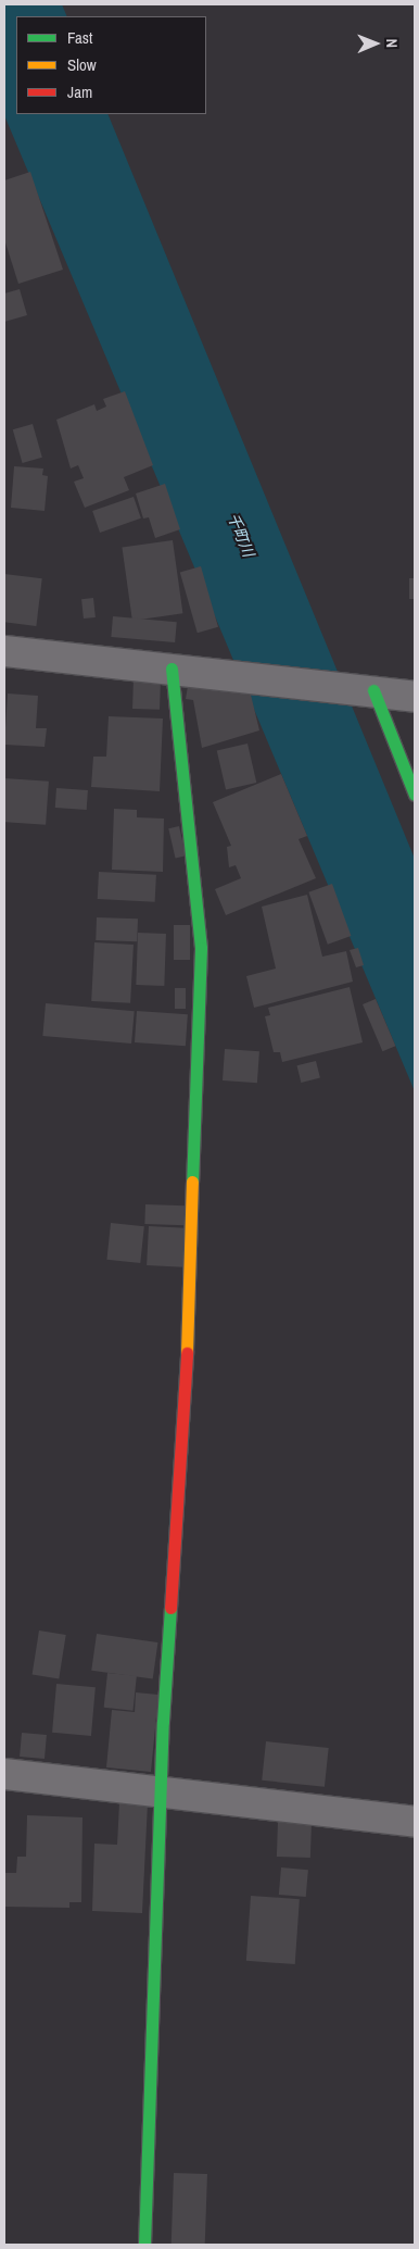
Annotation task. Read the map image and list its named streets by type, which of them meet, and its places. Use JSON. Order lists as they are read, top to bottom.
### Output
{
  "water": ["千町川"],
  "legend": ["Fast", "Slow", "Jam"],
  "north": "right"
}
